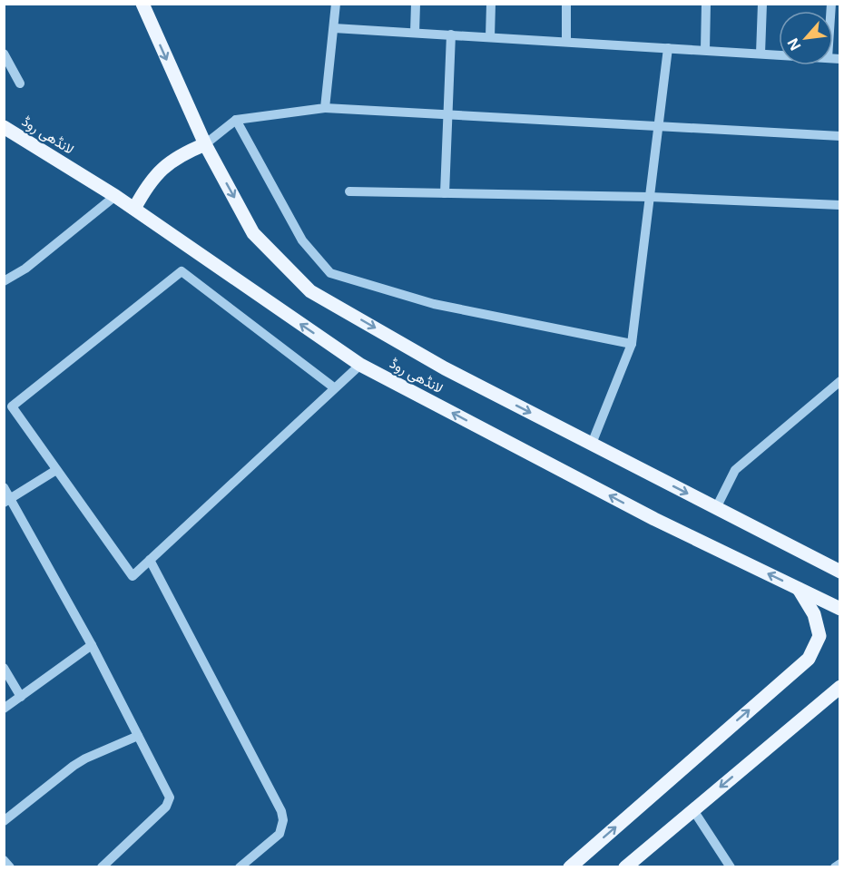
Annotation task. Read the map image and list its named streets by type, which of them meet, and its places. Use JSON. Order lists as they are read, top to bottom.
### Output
{
  "streets": {
    "main road": ["لانڈھی روڈ"]
  },
  "north": "bottom left"
}
